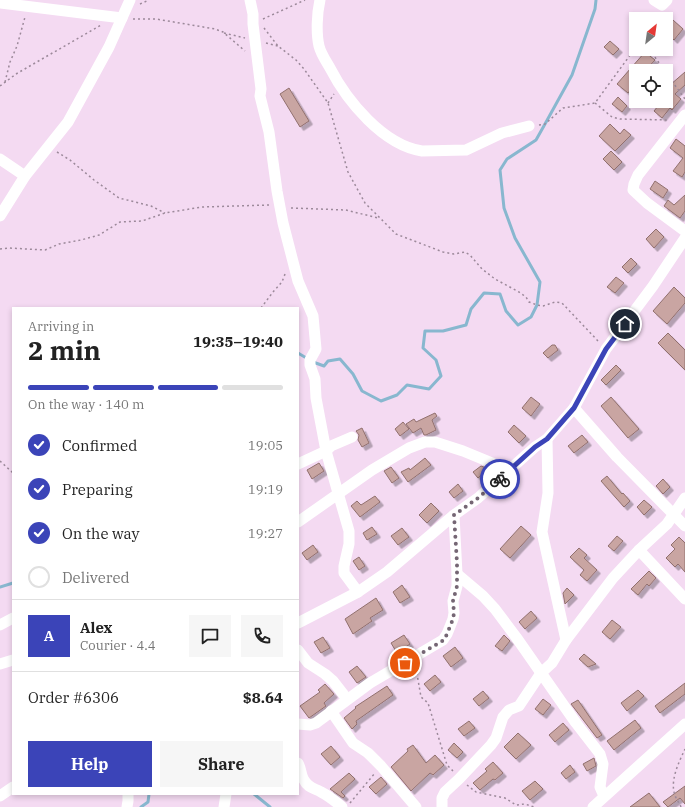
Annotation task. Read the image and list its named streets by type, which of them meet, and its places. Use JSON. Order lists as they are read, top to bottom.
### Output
{
  "north": "top right",
  "page": {
    "heading": ["2 min", "Arriving in", "19:35–19:40"],
    "panel": [
      "Alex",
      "Courier · 4.4",
      "Order #6306",
      "$8.64"
    ],
    "bar": "On the way · 140 m",
    "list": [
      ["Confirmed", "19:05"],
      ["Preparing", "19:19"],
      ["On the way", "19:27"],
      "Delivered"
    ],
    "round": "A",
    "buttons": ["Help", "Share"]
  }
}
